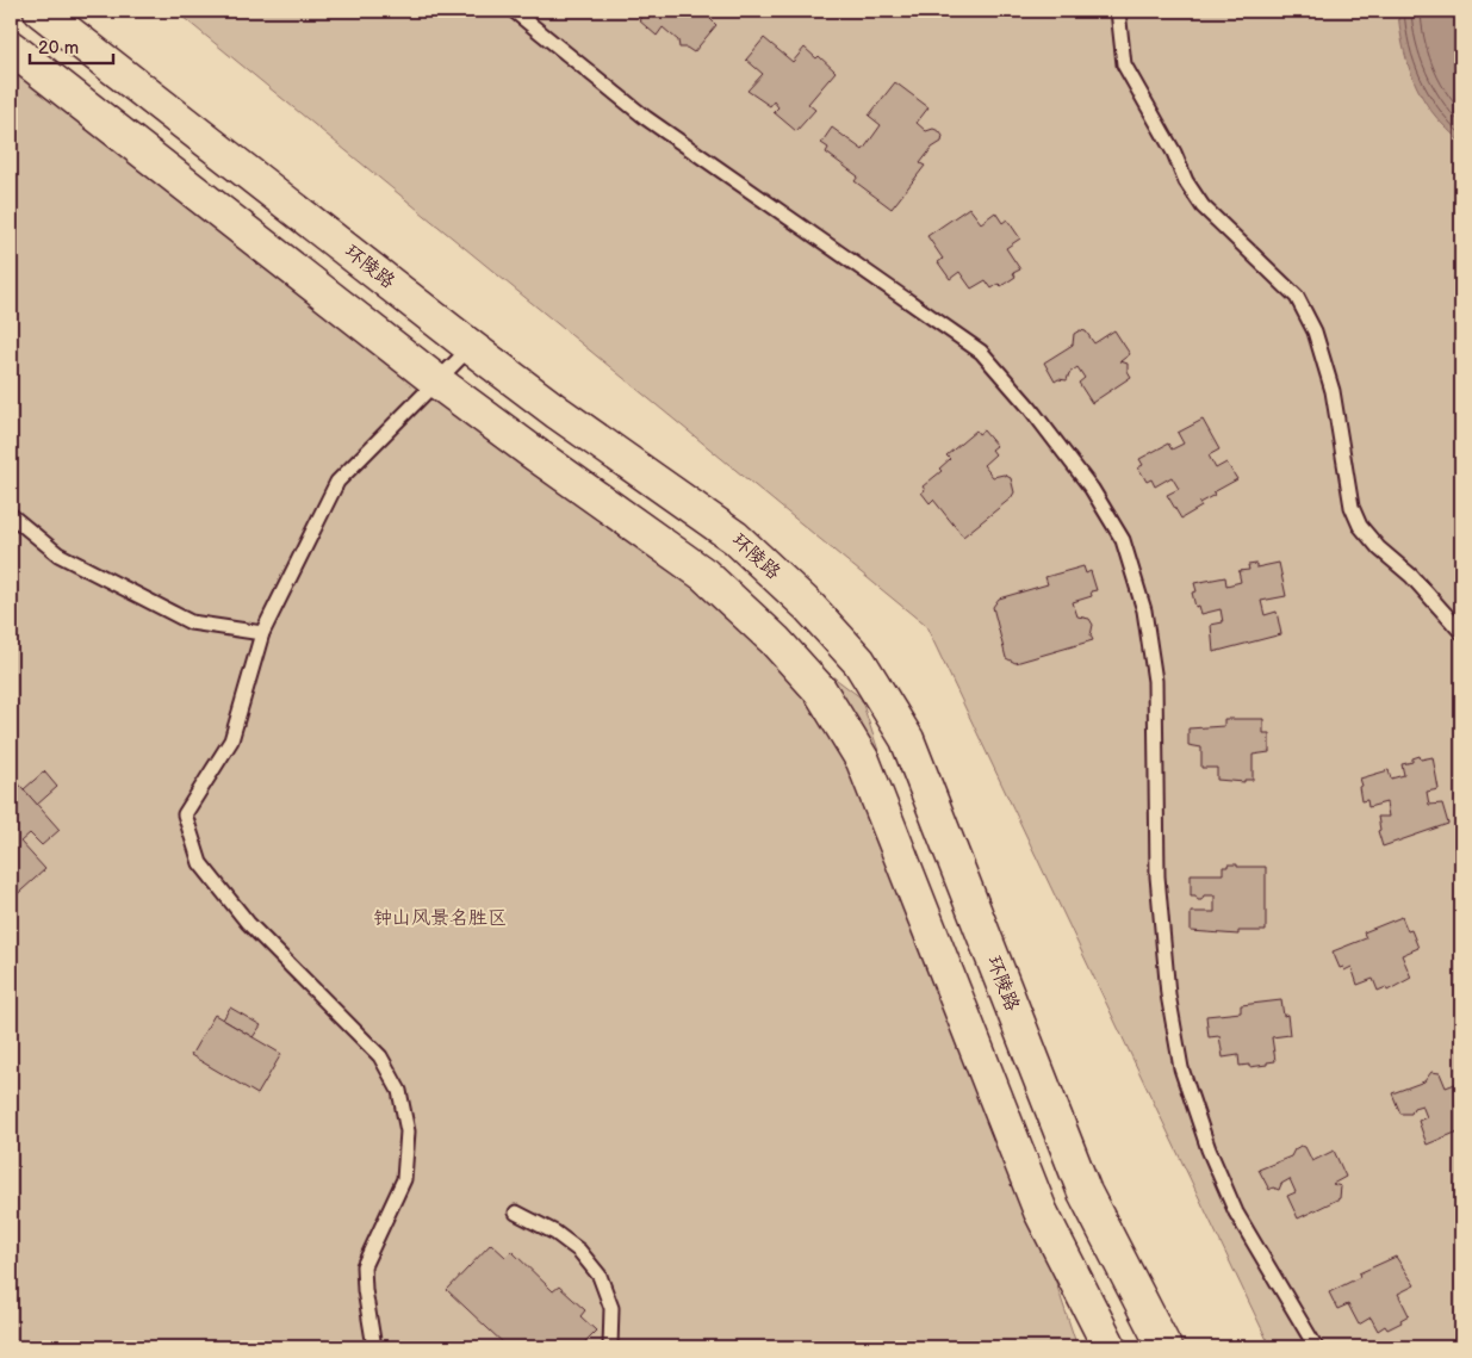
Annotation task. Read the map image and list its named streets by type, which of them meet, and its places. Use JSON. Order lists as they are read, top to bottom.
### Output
{
  "streets": {
    "main road": ["环陵路"]
  },
  "parks": ["钟山风景名胜区"],
  "scale_bar": "20 m"
}
